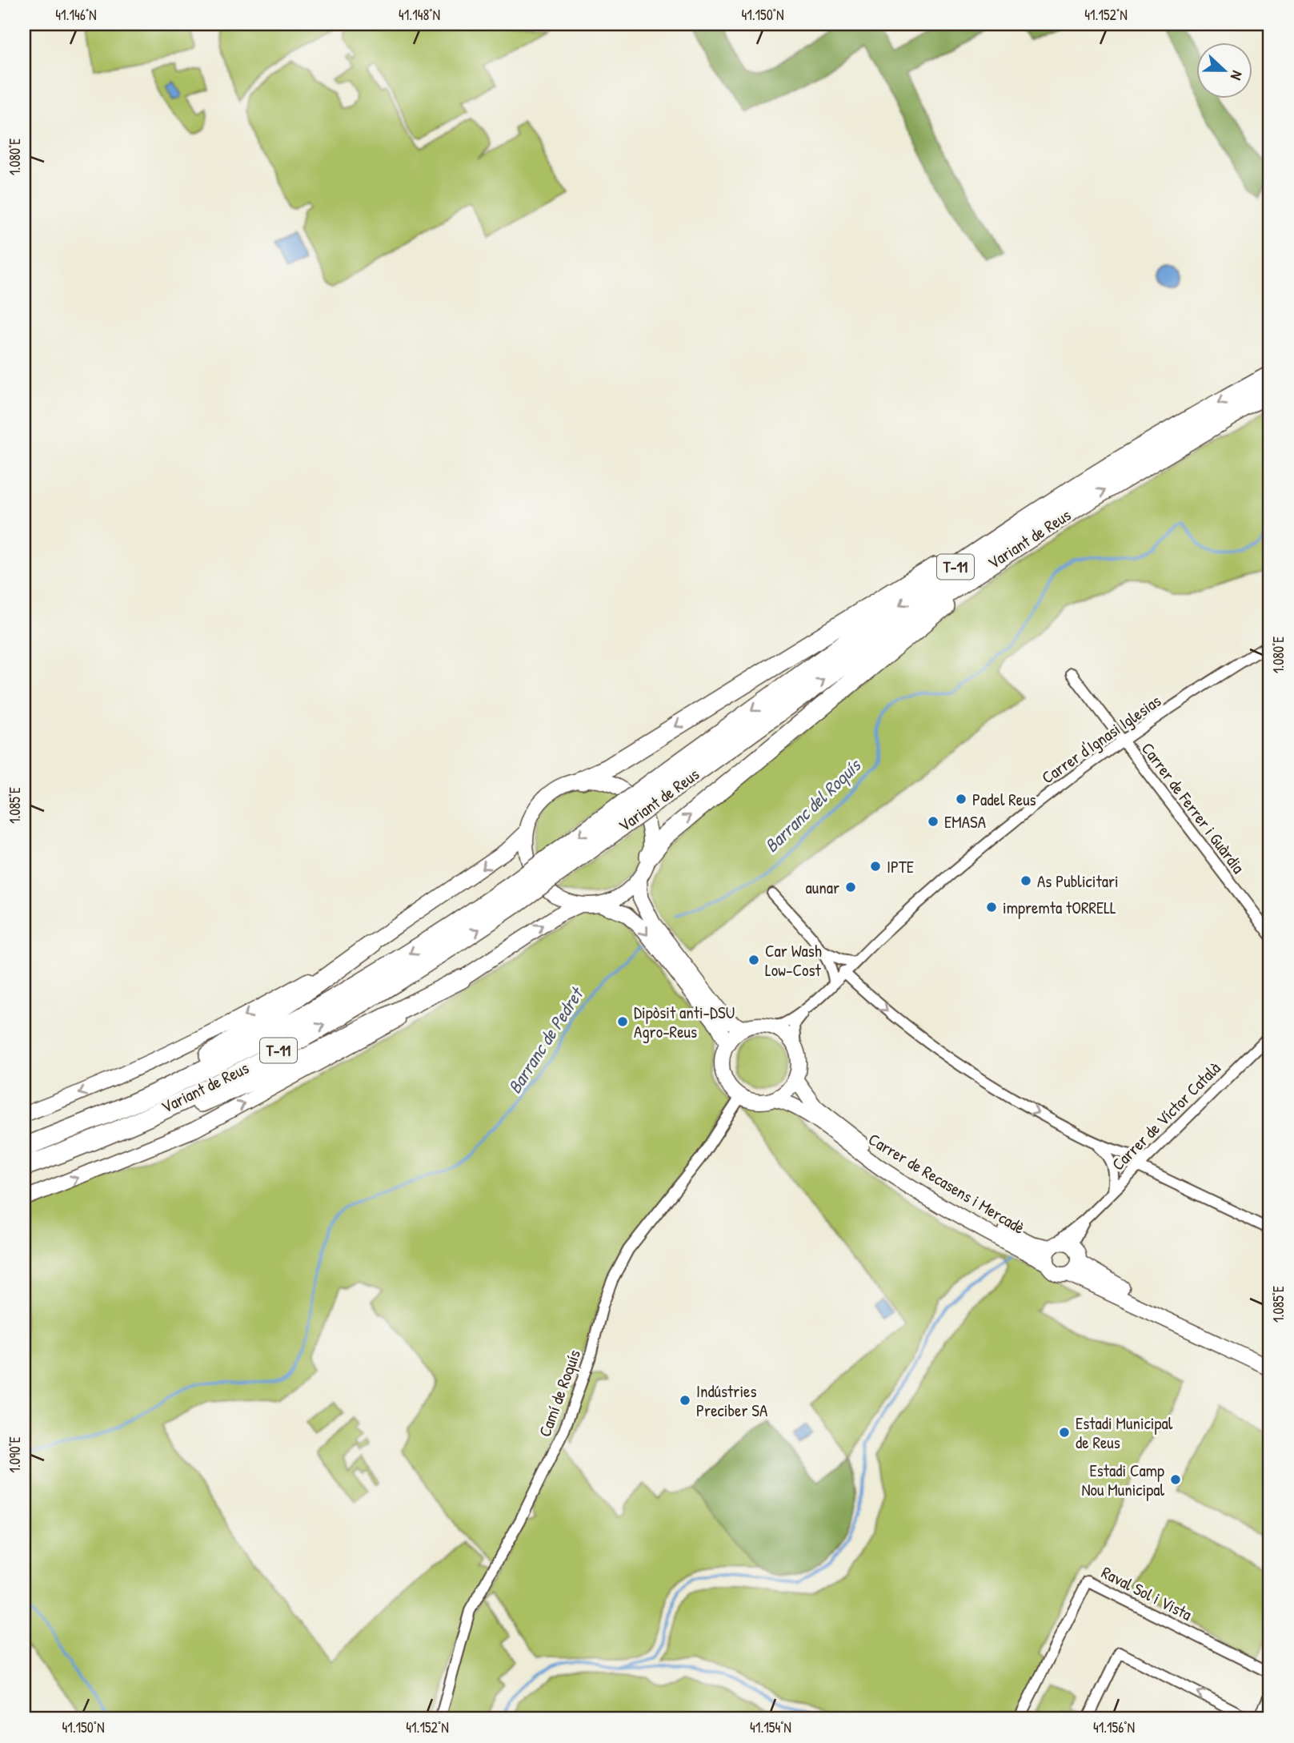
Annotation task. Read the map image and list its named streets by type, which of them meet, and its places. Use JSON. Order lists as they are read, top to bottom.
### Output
{
  "streets": {
    "highway": ["Variant de Reus", "T-11"],
    "street": [
      "Carrer d'Ignasi Iglesias",
      "Carrer de Ferrer i Guàrdia",
      "Carrer de Víctor Català",
      "Carrer de Recasens i Mercadè",
      "Camí de Roquís",
      "Raval Sol i Vista"
    ]
  },
  "crossings": [
    ["Carrer d'Ignasi Iglesias", "Carrer de Ferrer i Guàrdia"],
    ["Carrer d'Ignasi Iglesias", "Carrer de Recasens i Mercadè"],
    ["Carrer d'Ignasi Iglesias", "Camí de Roquís"],
    ["Carrer de Víctor Català", "Carrer de Recasens i Mercadè"],
    ["Carrer de Recasens i Mercadè", "Camí de Roquís"]
  ],
  "water": ["Barranc del Roquís", "Barranc de Pedret"],
  "places": [
    "Padel Reus",
    "EMASA",
    "IPTE",
    "As Publicitari",
    "aunar",
    "impremta tORRELL",
    "Car Wash Low-Cost",
    "Dipòsit anti-DSU Agro-Reus",
    "Indústries Preciber SA",
    "Estadi Municipal de Reus",
    "Estadi Camp Nou Municipal"
  ],
  "north": "right",
  "coordinates": [
    "41.146°N",
    "41.148°N",
    "41.150°N",
    "41.152°N",
    "1.080°E",
    "1.085°E",
    "1.090°E",
    "41.154°N",
    "41.156°N"
  ]
}
